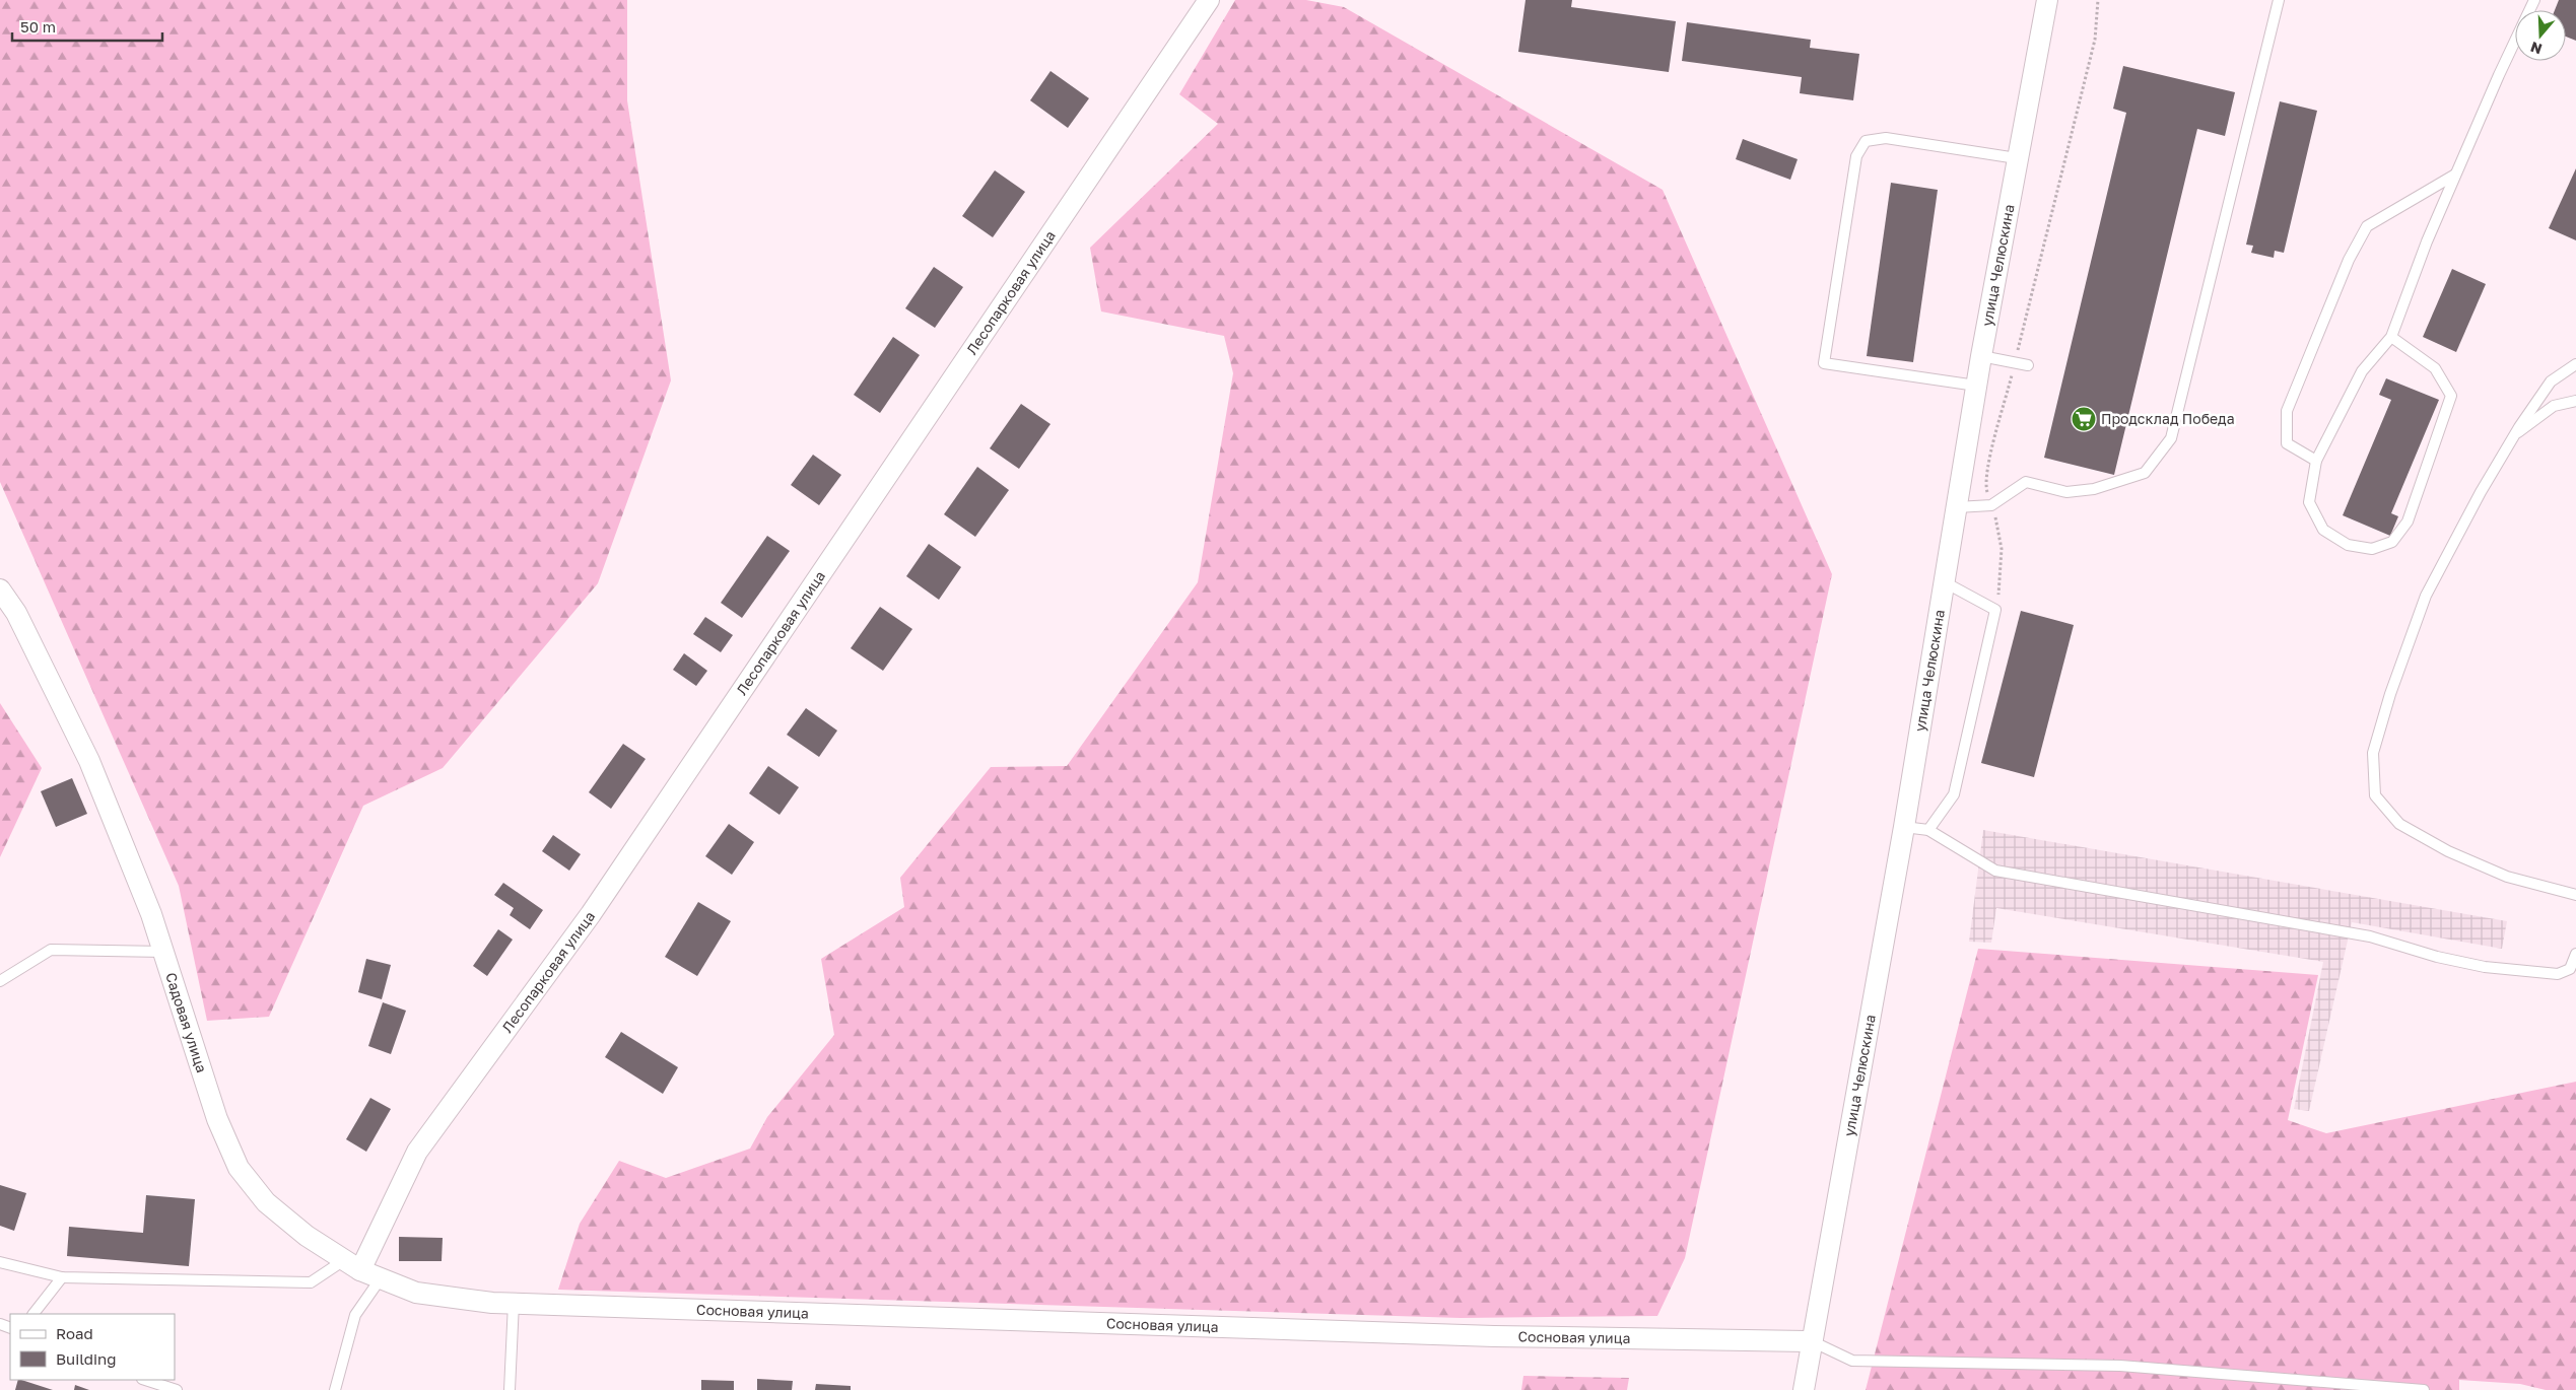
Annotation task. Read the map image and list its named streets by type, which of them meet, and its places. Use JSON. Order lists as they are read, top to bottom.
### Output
{
  "streets": {
    "street": [
      "улица Челюскина",
      "Лесопарковая улица",
      "Садовая улица",
      "Сосновая улица"
    ]
  },
  "crossings": [
    ["улица Челюскина", "Сосновая улица"],
    ["Лесопарковая улица", "Садовая улица"],
    ["Садовая улица", "Сосновая улица"]
  ],
  "places": {
    "supermarket": ["Продсклад Победа"]
  },
  "legend": ["Road", "Building"],
  "scale_bar": "50 m",
  "north": "bottom"
}
